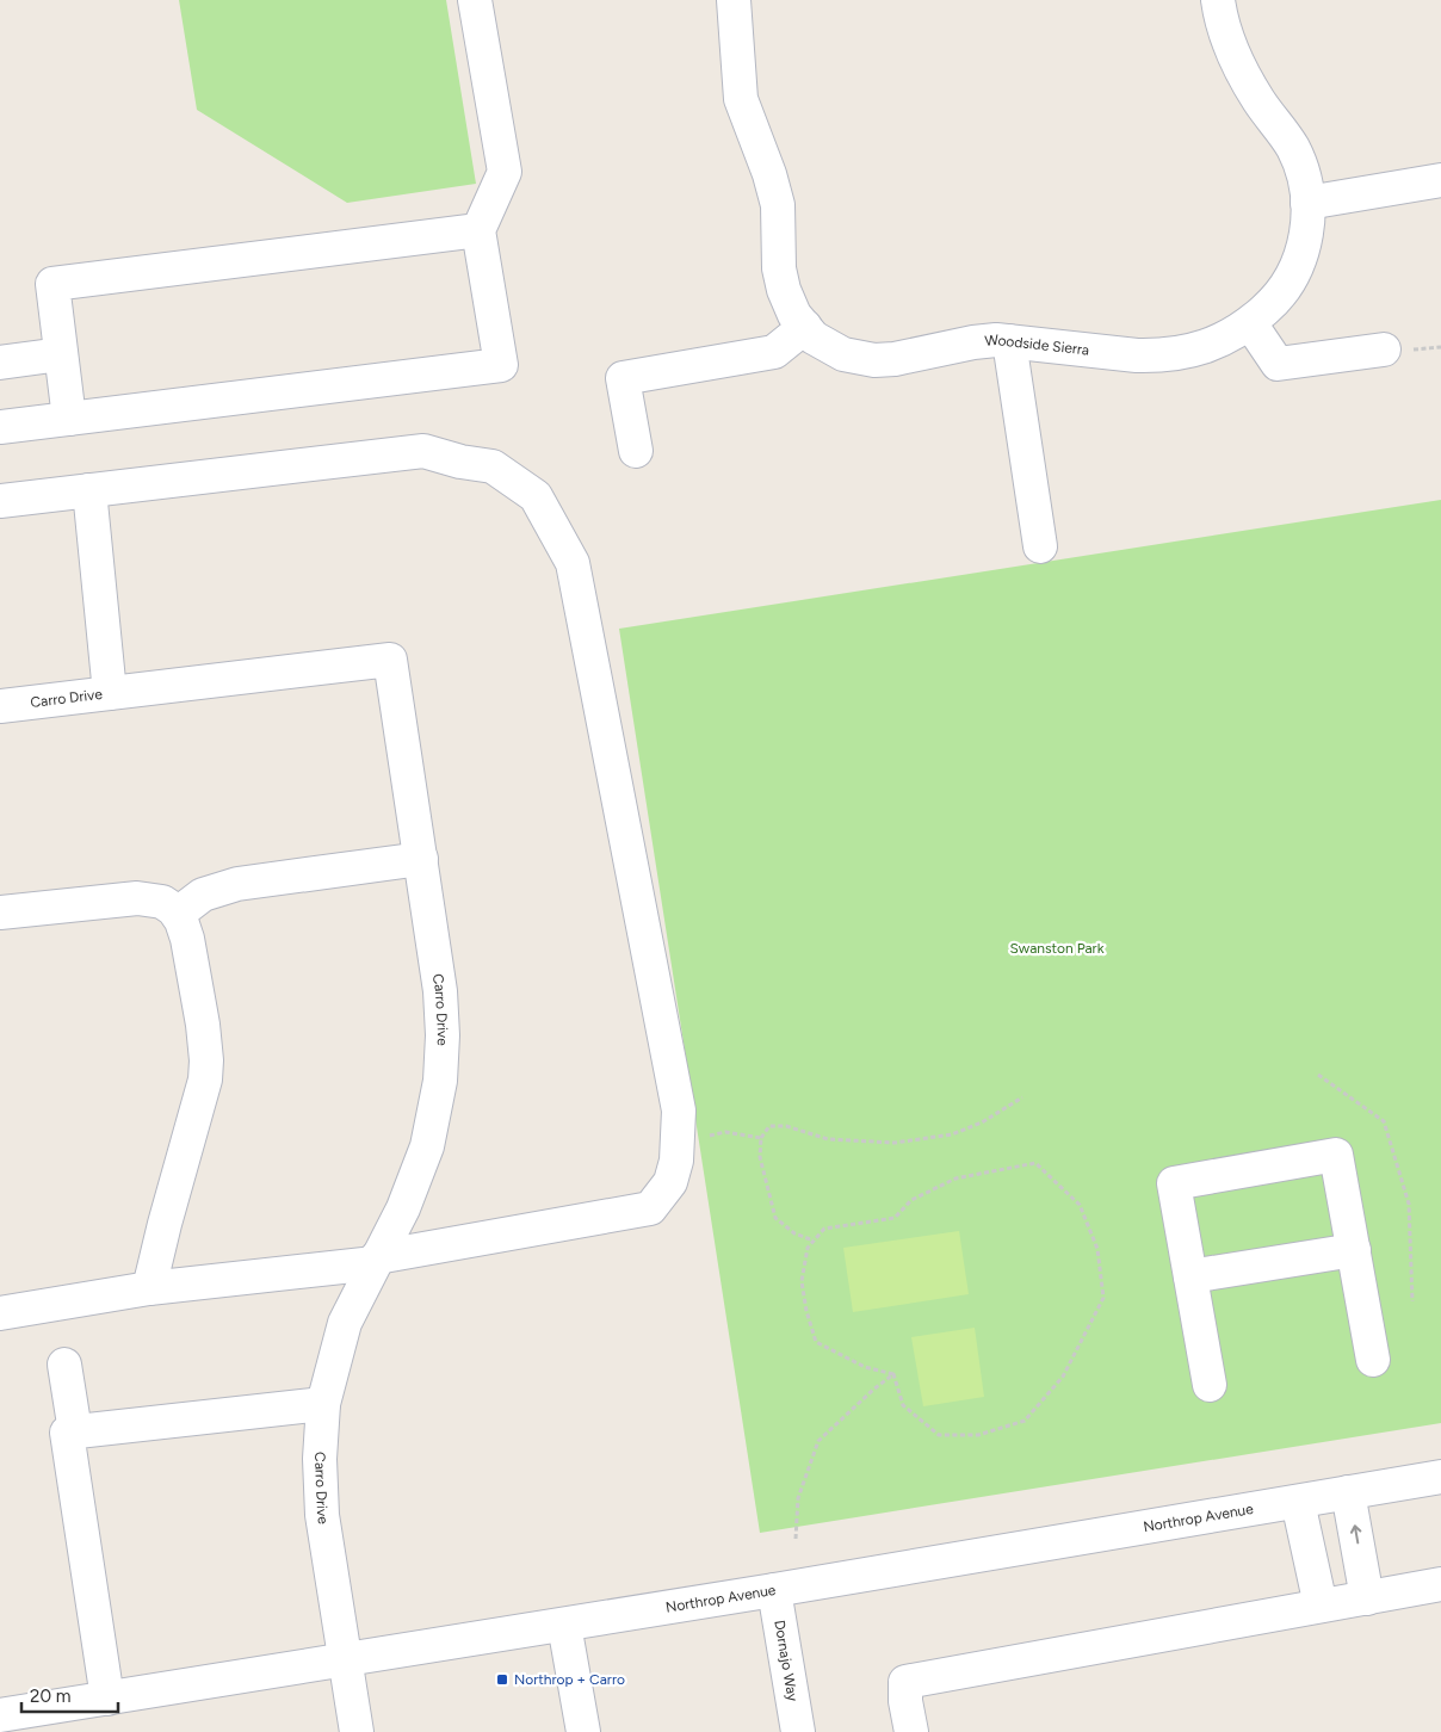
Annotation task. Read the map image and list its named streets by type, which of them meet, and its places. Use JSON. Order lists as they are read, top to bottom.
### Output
{
  "streets": {
    "street": [
      "Woodside Sierra",
      "Carro Drive",
      "Northrop Avenue",
      "Dornajo Way"
    ]
  },
  "crossings": [
    ["Carro Drive", "Northrop Avenue"],
    ["Northrop Avenue", "Dornajo Way"]
  ],
  "parks": ["Swanston Park"],
  "places": {
    "transit": ["Northrop + Carro"]
  },
  "scale_bar": "20 m"
}
